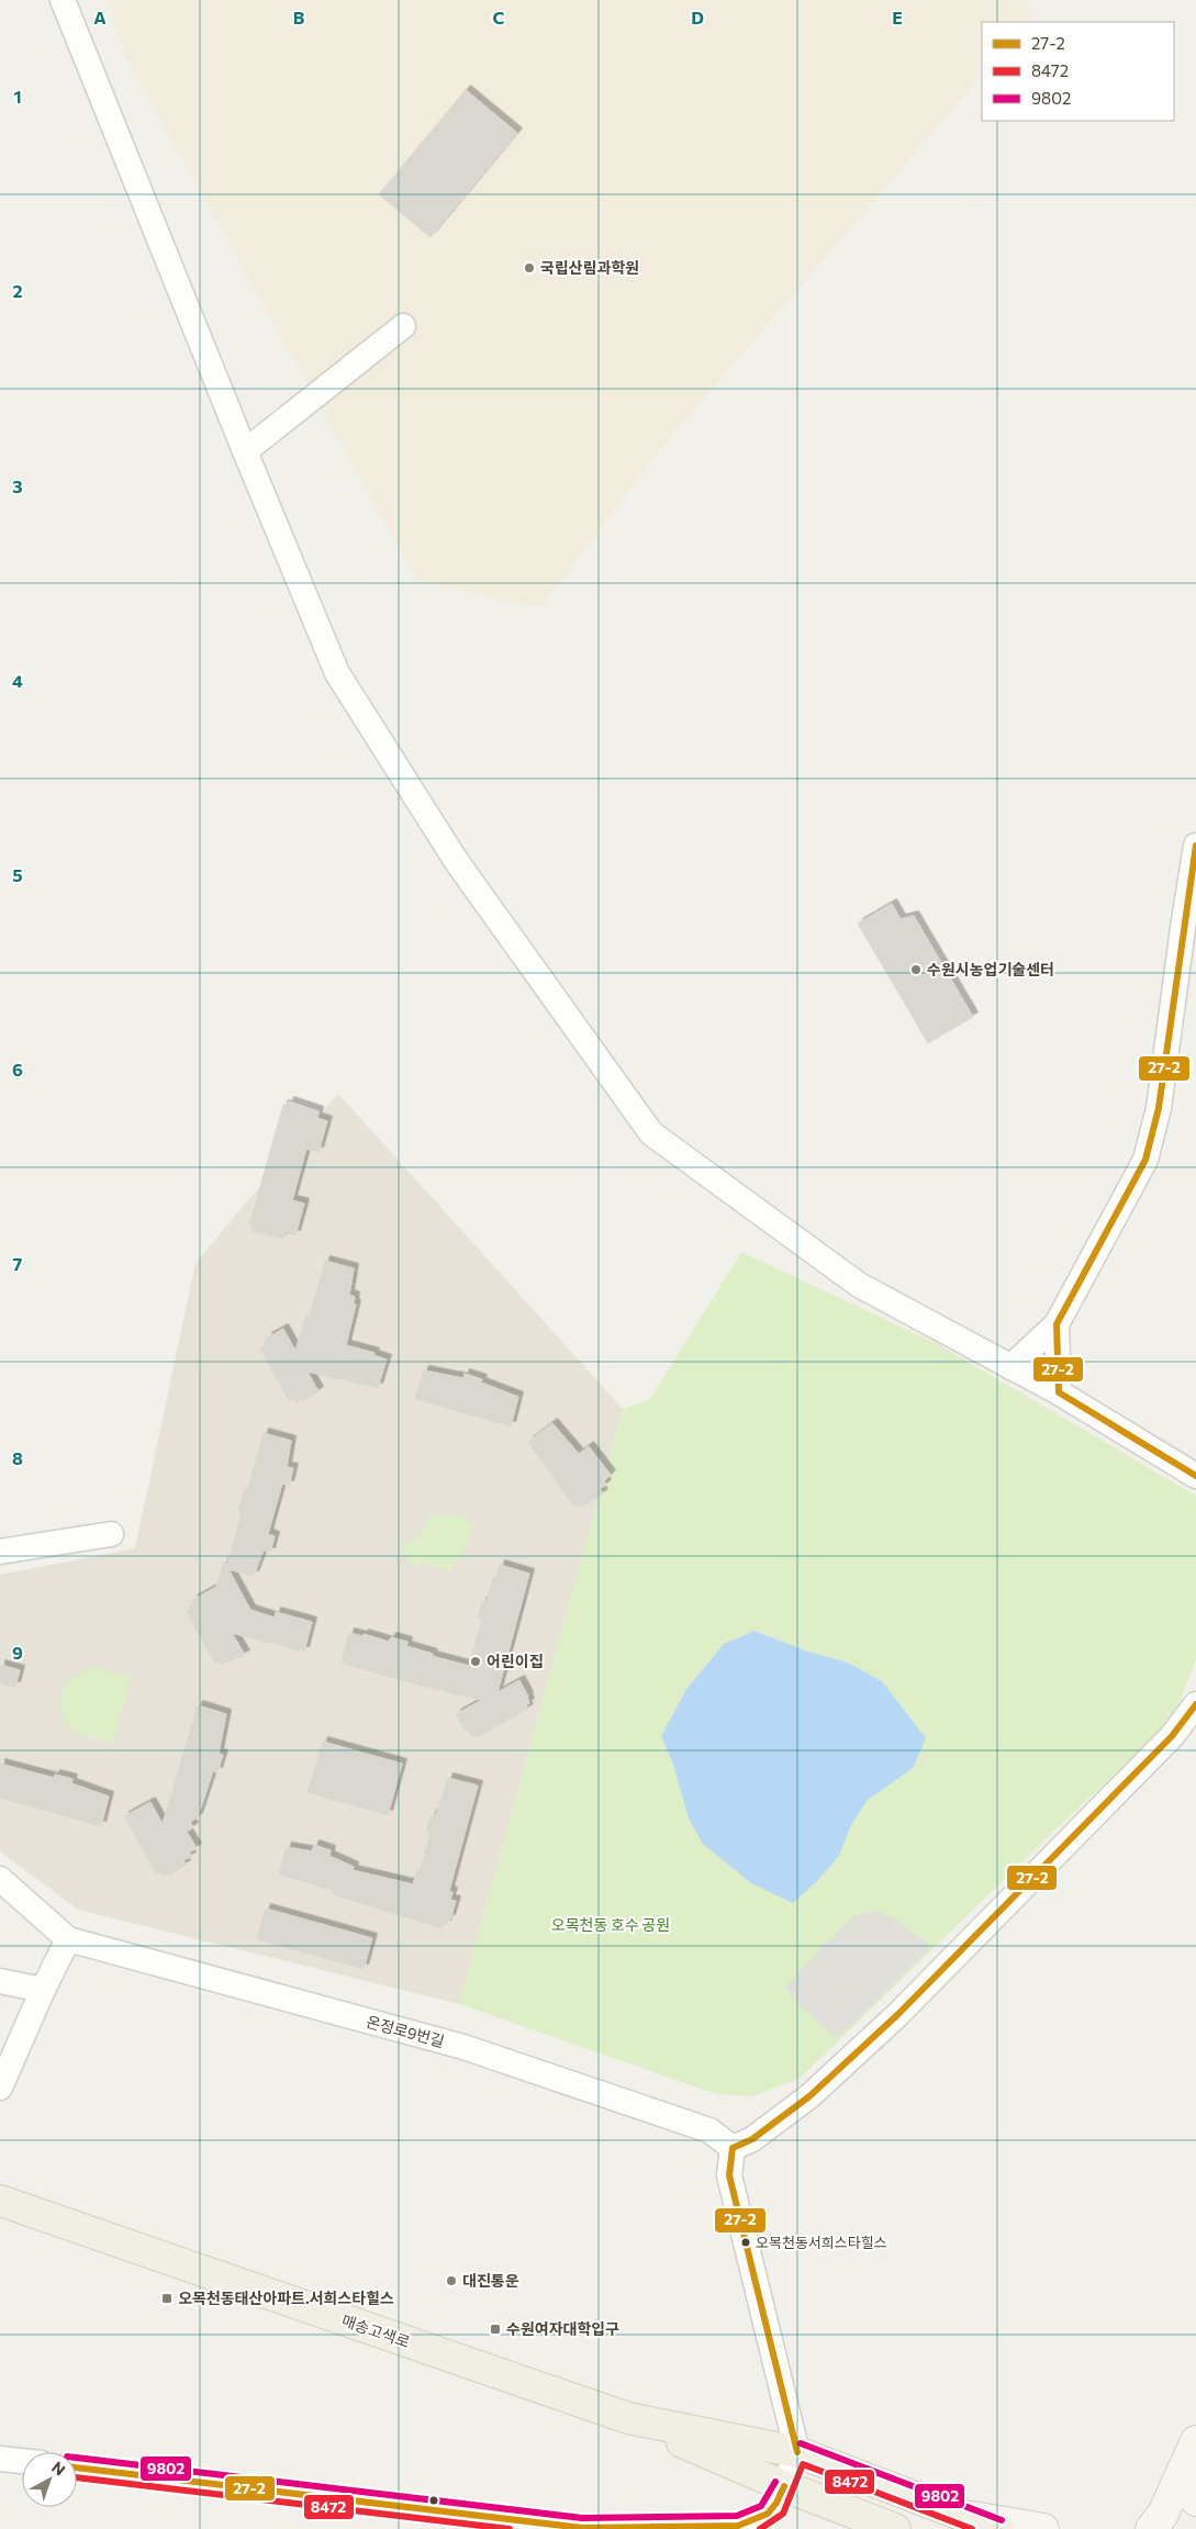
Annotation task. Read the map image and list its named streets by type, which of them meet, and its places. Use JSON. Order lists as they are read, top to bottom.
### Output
{
  "streets": {
    "main road": ["매송고색로"],
    "street": ["온정로9번길"]
  },
  "parks": ["오목천동 호수 공원"],
  "places": {
    "other": [
      "국립산림과학원",
      "수원시농업기술센터",
      "어린이집",
      "오목천동서희스타힐스",
      "대진통운"
    ],
    "transit": ["오목천동태산아파트.서희스타힐스", "수원여자대학입구"]
  },
  "lines": ["transit line 27-2", "transit line 9802", "transit line 8472"],
  "legend": ["27-2", "8472", "9802"],
  "north": "top right",
  "grid": {
    "columns": [
      "A",
      "B",
      "C",
      "D",
      "E"
    ],
    "rows": [
      "1",
      "2",
      "3",
      "4",
      "5",
      "6",
      "7",
      "8",
      "9"
    ]
  }
}
